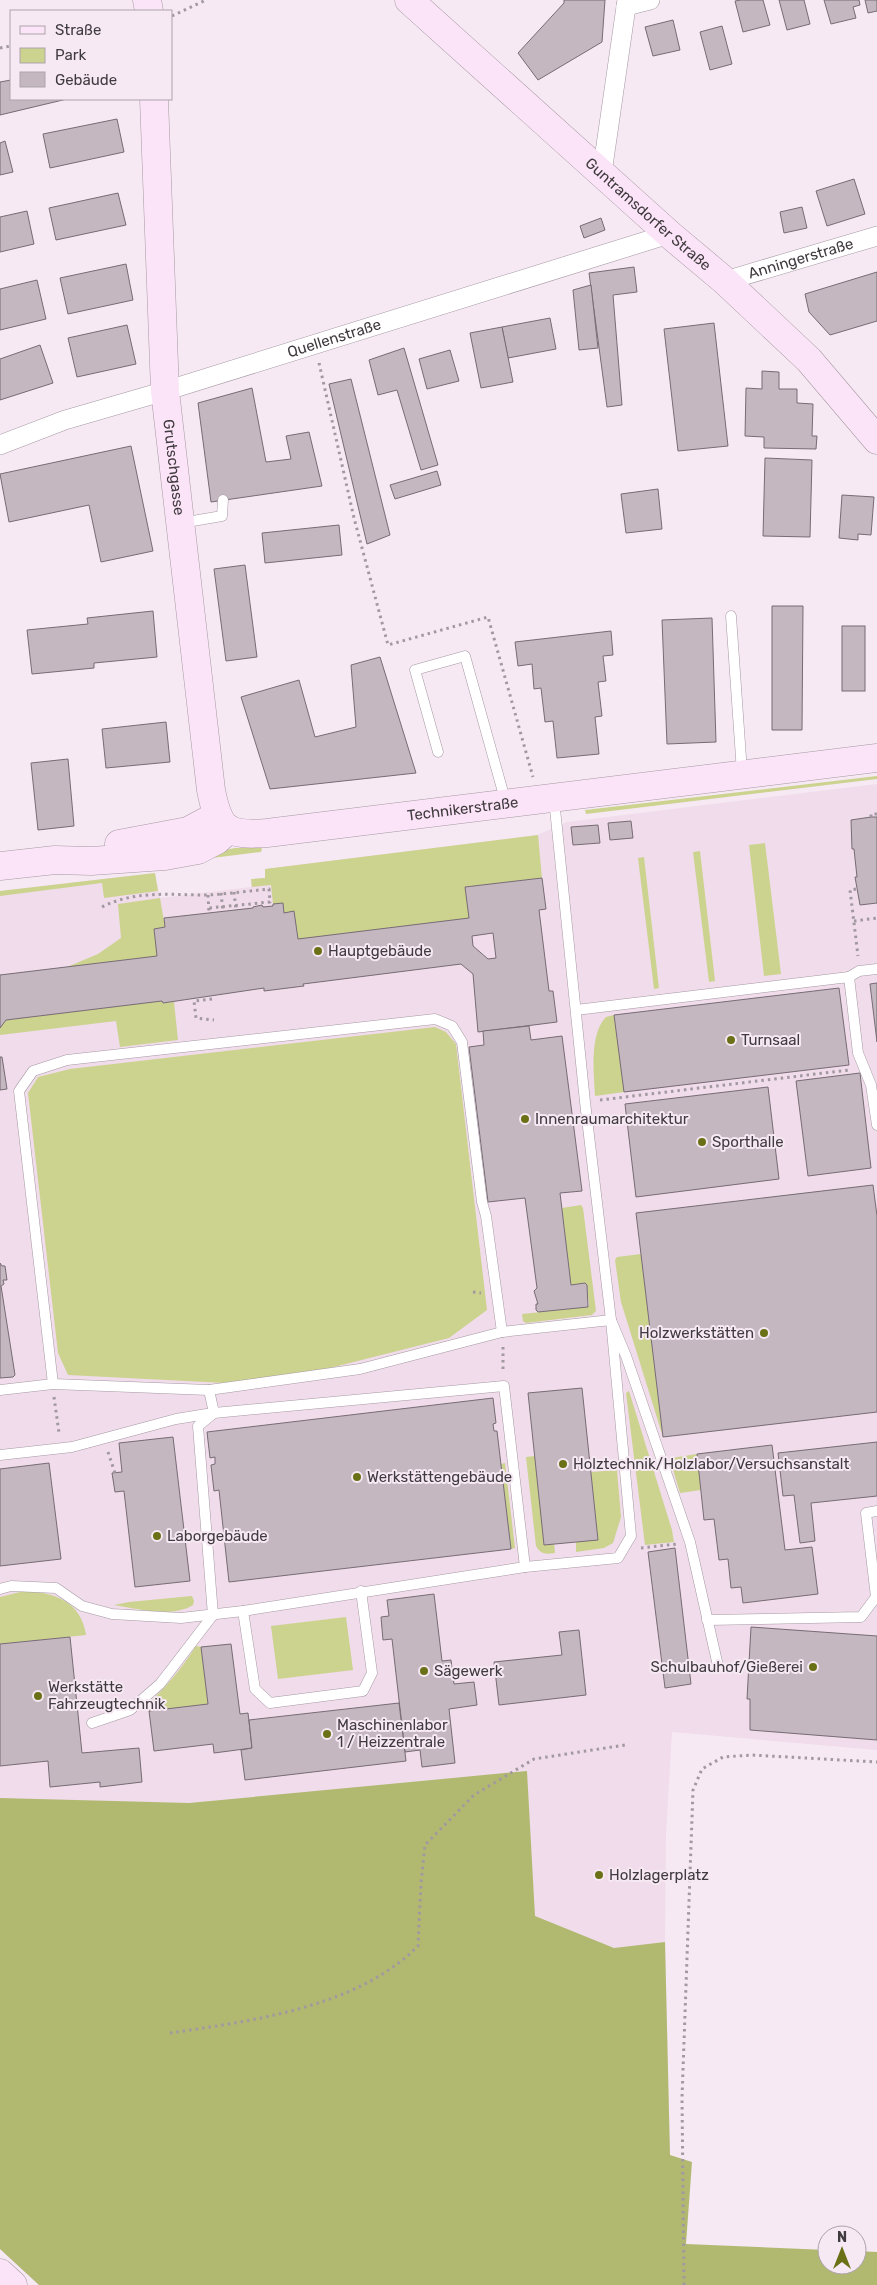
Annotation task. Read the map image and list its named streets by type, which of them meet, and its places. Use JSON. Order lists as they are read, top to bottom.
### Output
{
  "streets": {
    "street": [
      "Guntramsdorfer Straße",
      "Anningerstraße",
      "Quellenstraße",
      "Grutschgasse",
      "Technikerstraße"
    ]
  },
  "crossings": [
    ["Guntramsdorfer Straße", "Anningerstraße"],
    ["Guntramsdorfer Straße", "Quellenstraße"],
    ["Quellenstraße", "Grutschgasse"],
    ["Grutschgasse", "Technikerstraße"]
  ],
  "places": [
    "Hauptgebäude",
    "Turnsaal",
    "Innenraumarchitektur",
    "Sporthalle",
    "Holzwerkstätten",
    "Holztechnik/Holzlabor/Versuchsanstalt",
    "Werkstättengebäude",
    "Laborgebäude",
    "Schulbauhof/Gießerei",
    "Sägewerk",
    "Werkstätte Fahrzeugtechnik",
    "Maschinenlabor 1 / Heizzentrale",
    "Holzlagerplatz"
  ],
  "legend": ["Straße", "Park", "Gebäude"],
  "north": "top"
}
